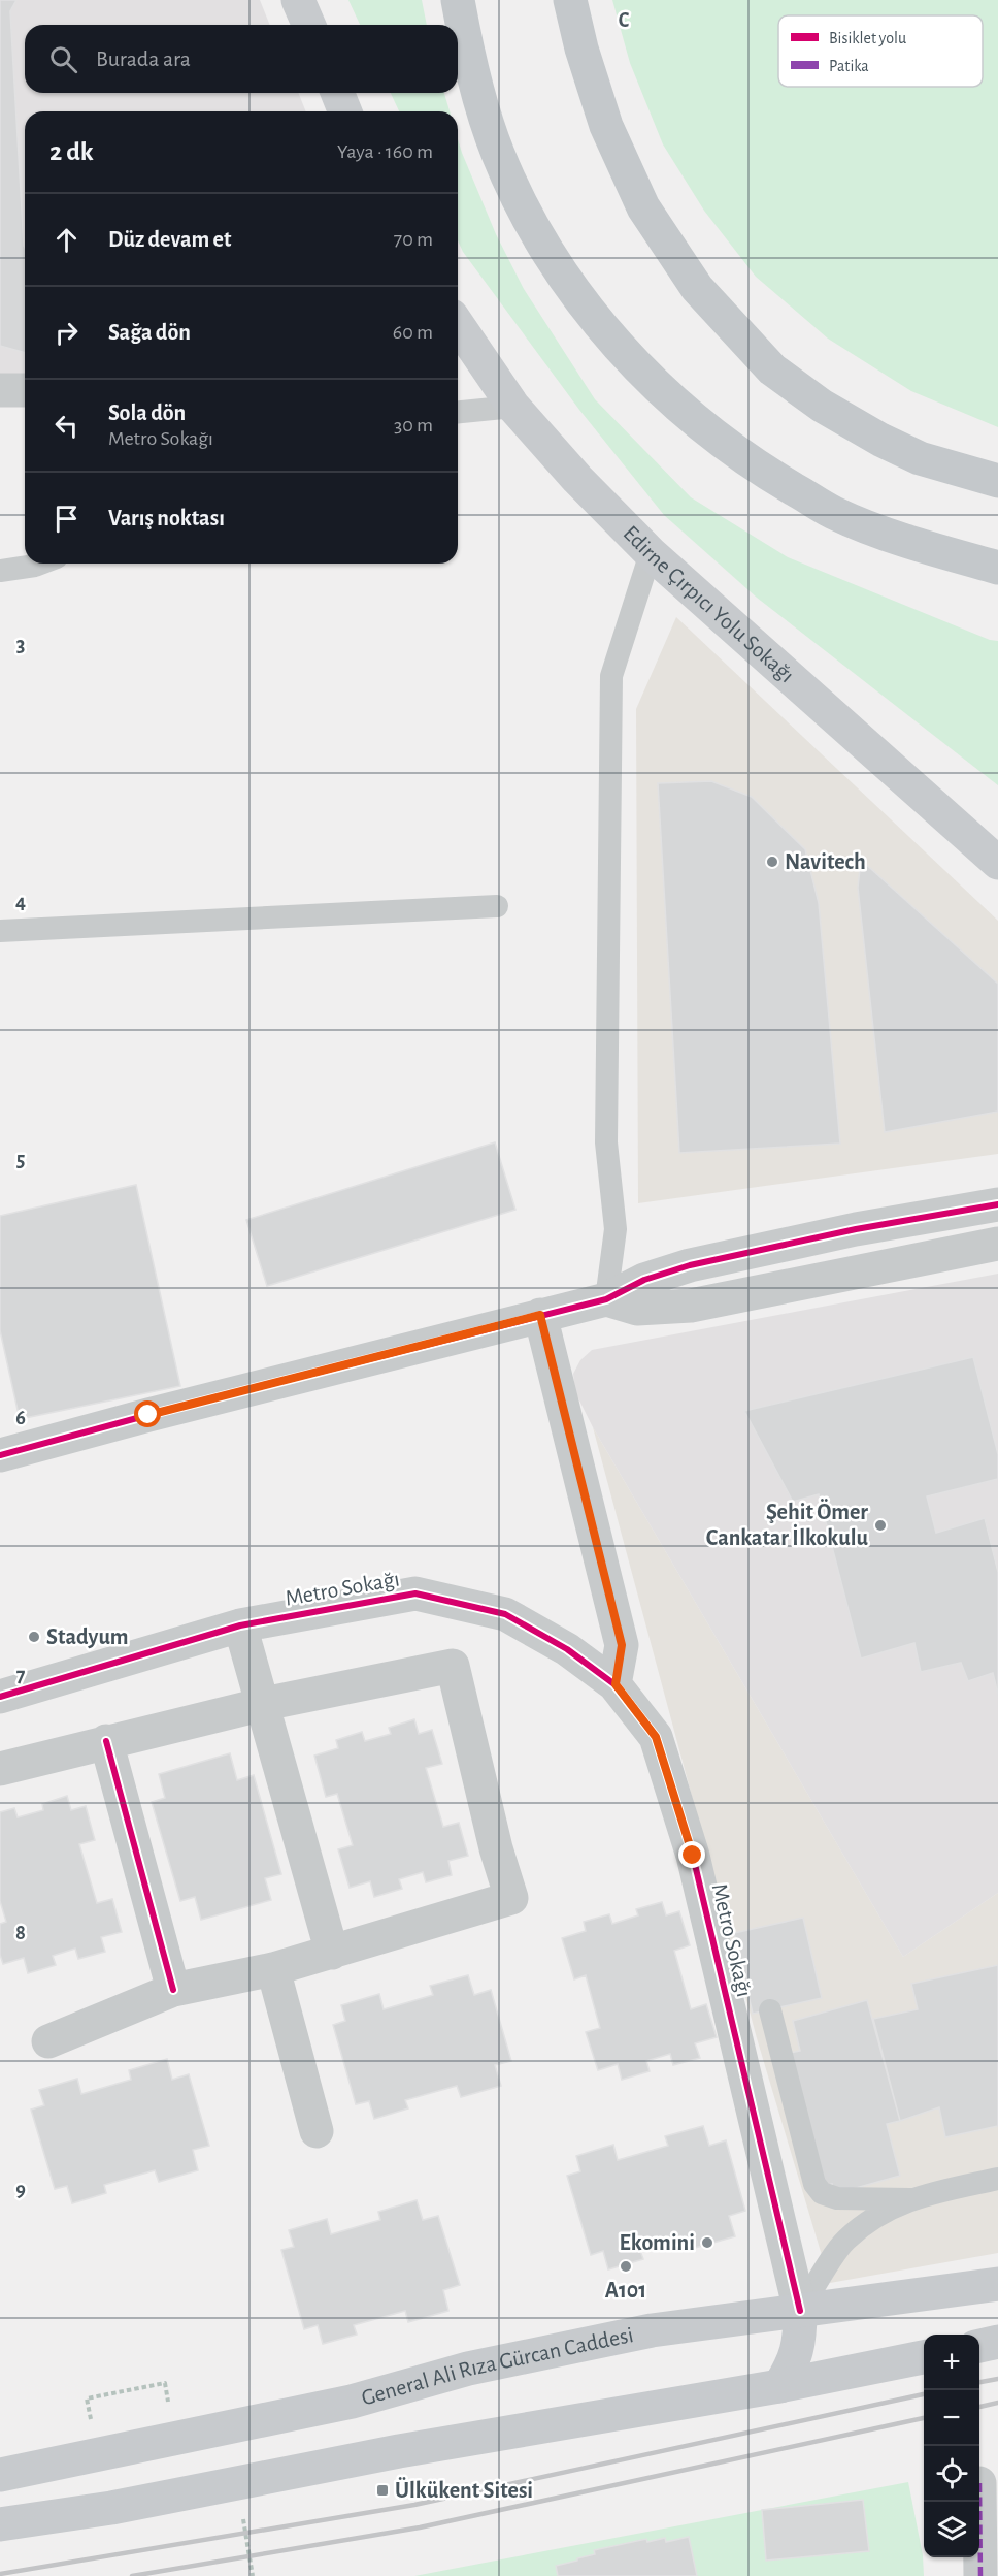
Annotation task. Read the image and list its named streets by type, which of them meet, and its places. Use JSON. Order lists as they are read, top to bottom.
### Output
{
  "streets": {
    "main road": ["Edirne Çırpıcı Yolu Sokağı", "General Ali Rıza Gürcan Caddesi"],
    "street": ["Metro Sokağı"]
  },
  "crossings": [
    ["Metro Sokağı", "General Ali Rıza Gürcan Caddesi"]
  ],
  "places": {
    "other": [
      "Navitech",
      "Şehit Ömer Cankatar İlkokulu",
      "Stadyum",
      "Ekomini",
      "A101"
    ],
    "transit": ["Ülkükent Sitesi"]
  },
  "legend": ["Bisiklet yolu", "Patika"],
  "page": {
    "search": "Burada ara",
    "heading": ["2 dk", "Yaya · 160 m"],
    "list": [
      ["Düz devam et", "70 m"],
      ["Sağa dön", "60 m"],
      ["Sola dön", "Metro Sokağı", "30 m"],
      "Varış noktası"
    ],
    "map_buttons": ["+", "−"]
  },
  "grid": {
    "columns": ["C"],
    "rows": [
      "3",
      "4",
      "5",
      "6",
      "7",
      "8",
      "9"
    ]
  }
}
